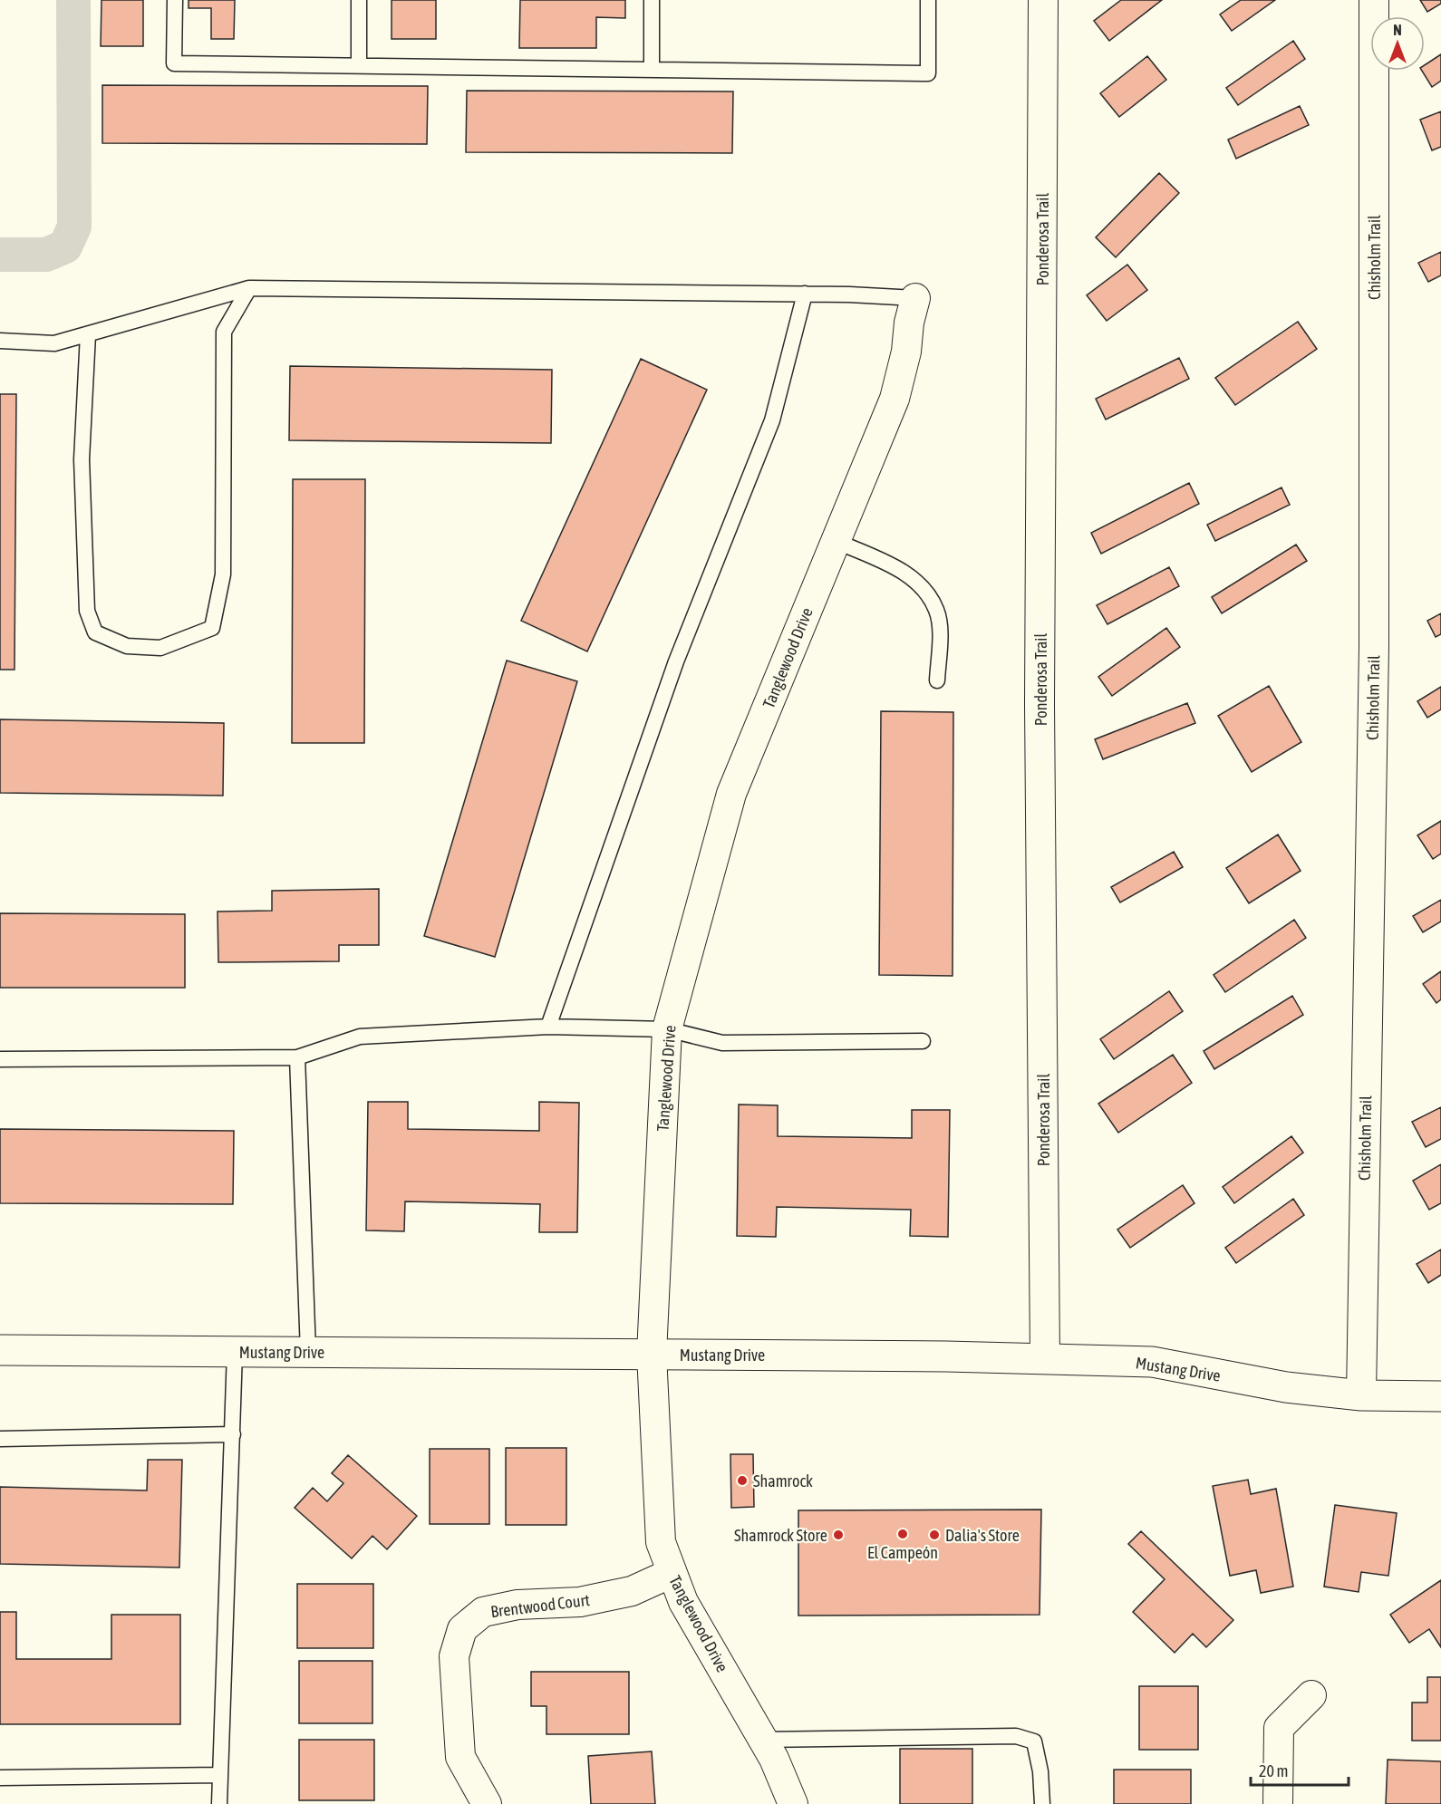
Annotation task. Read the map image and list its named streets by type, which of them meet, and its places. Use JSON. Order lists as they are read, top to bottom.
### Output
{
  "streets": {
    "main road": ["Mustang Drive"],
    "street": [
      "Ponderosa Trail",
      "Chisholm Trail",
      "Tanglewood Drive",
      "Brentwood Court"
    ]
  },
  "crossings": [
    ["Ponderosa Trail", "Mustang Drive"],
    ["Chisholm Trail", "Mustang Drive"],
    ["Tanglewood Drive", "Mustang Drive"],
    ["Tanglewood Drive", "Brentwood Court"]
  ],
  "places": [
    "Shamrock",
    "El Campeón",
    "Shamrock Store",
    "Dalia's Store"
  ],
  "scale_bar": "20 m",
  "north": "top"
}
